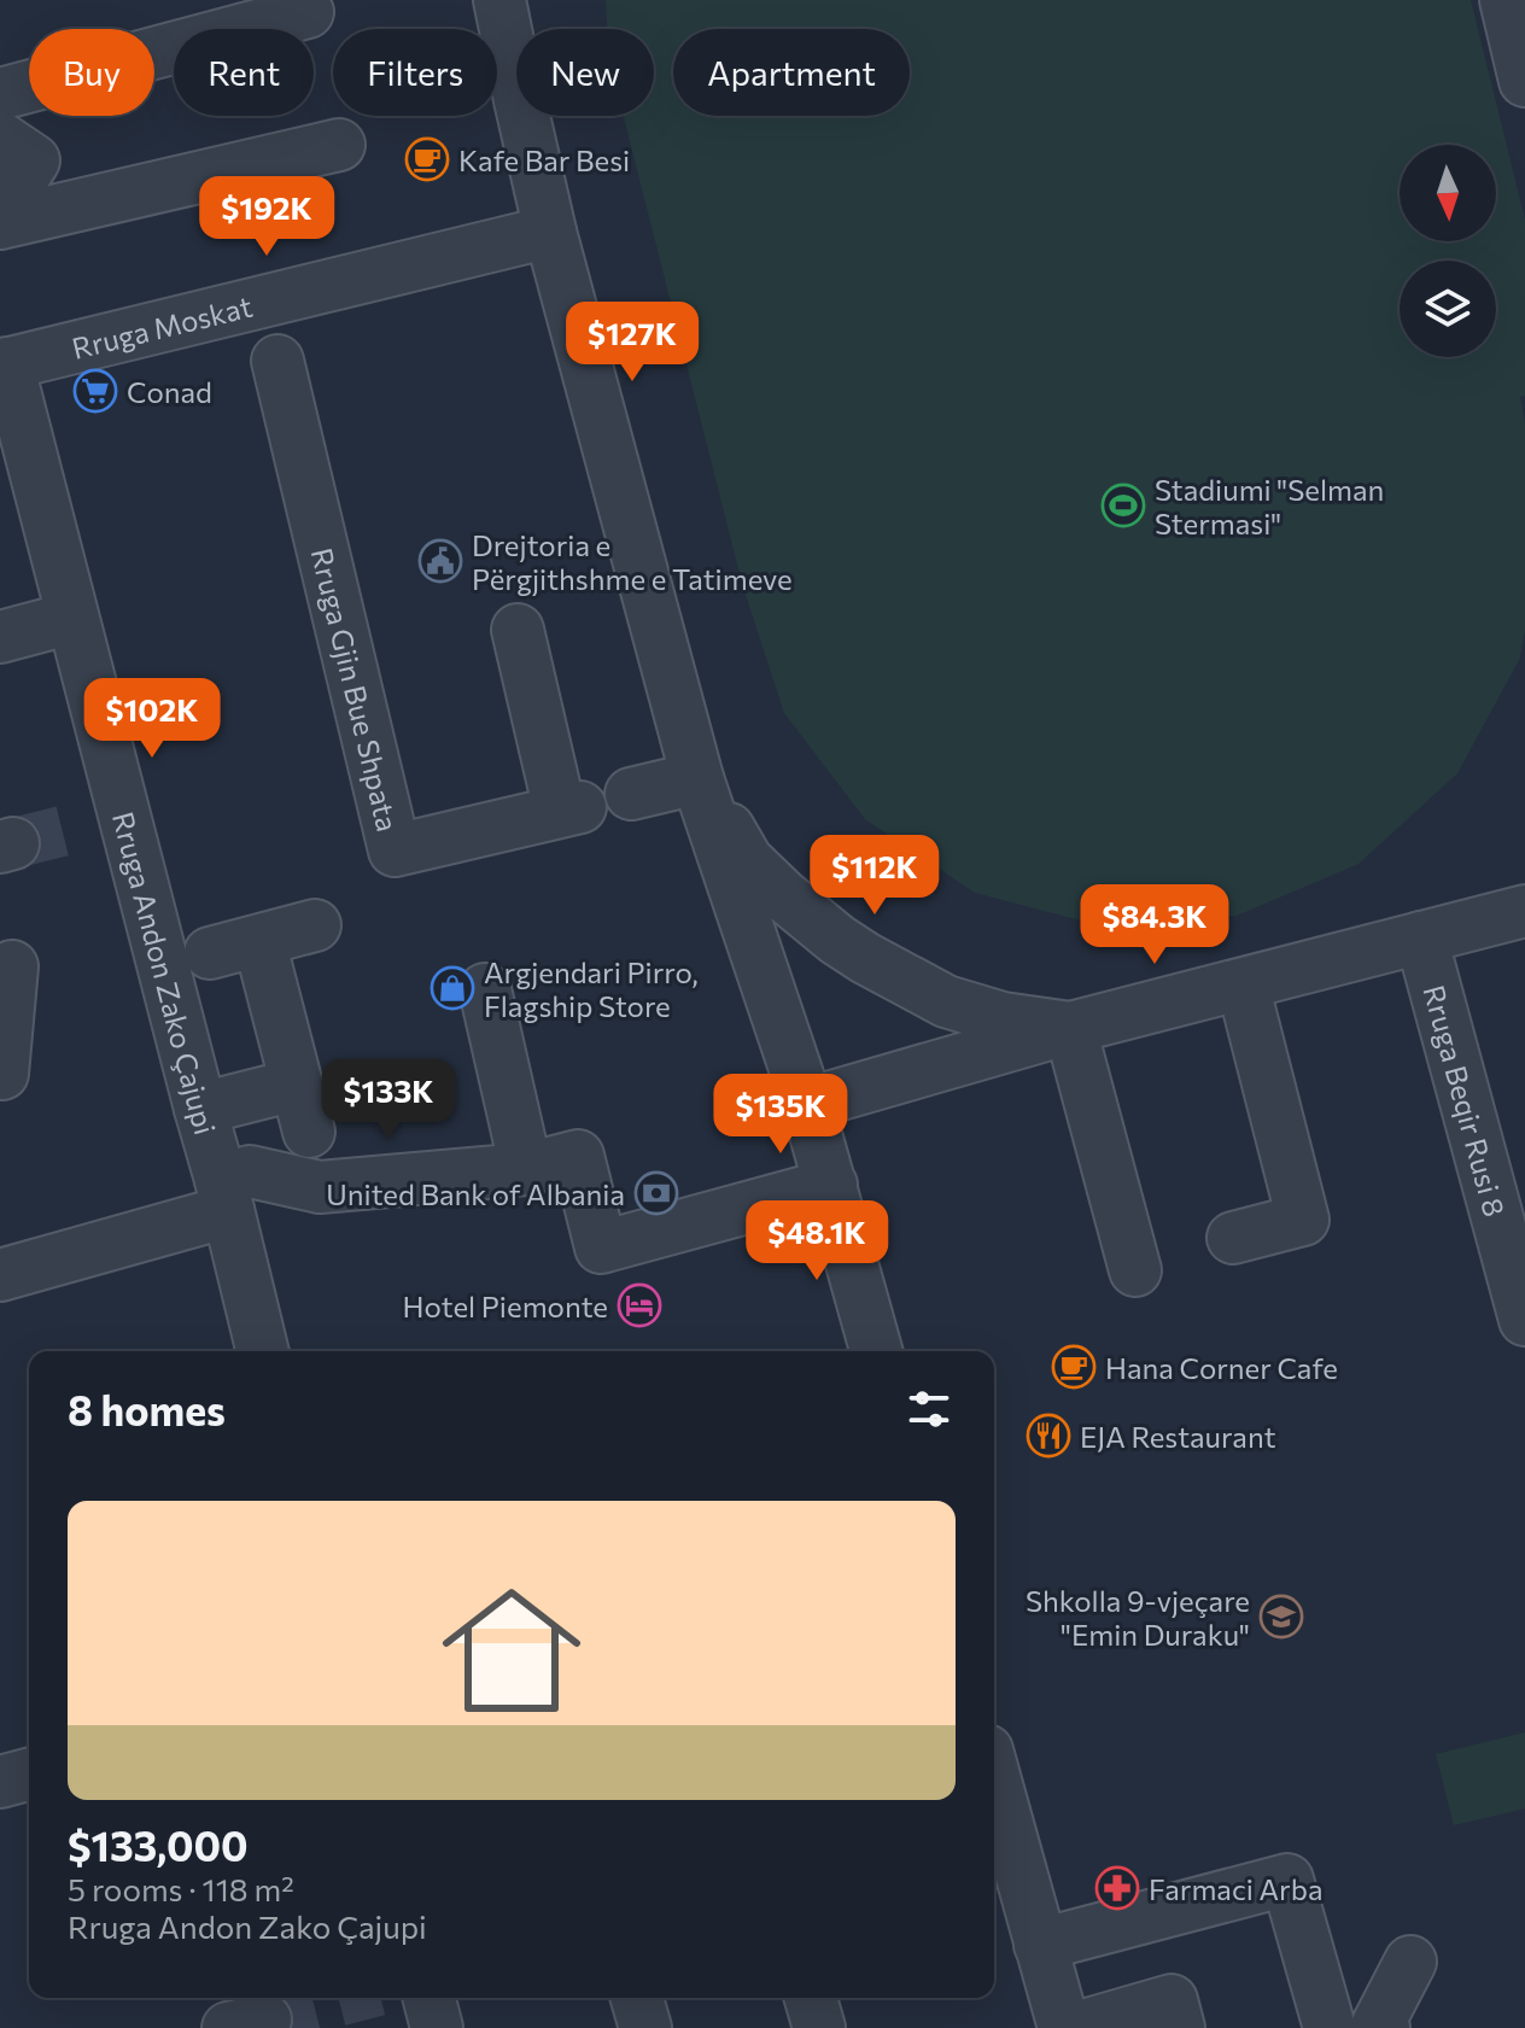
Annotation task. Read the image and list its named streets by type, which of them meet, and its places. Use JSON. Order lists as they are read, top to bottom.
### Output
{
  "streets": {
    "street": [
      "Rruga Moskat",
      "Rruga Gjin Bue Shpata",
      "Rruga Andon Zako Çajupi",
      "Rruga Beqir Rusi 8"
    ]
  },
  "crossings": [
    ["Rruga Moskat", "Rruga Andon Zako Çajupi"]
  ],
  "places": {
    "cafe": ["Kafe Bar Besi", "Hana Corner Cafe"],
    "supermarket": ["Conad"],
    "sports": ["Stadiumi \"Selman Stermasi\""],
    "public building": ["Drejtoria e Përgjithshme e Tatimeve"],
    "shop": ["Argjendari Pirro, Flagship Store"],
    "bank": ["United Bank of Albania"],
    "hotel": ["Hotel Piemonte"],
    "restaurant": ["EJA Restaurant"],
    "school or university": ["Shkolla 9-vjeçare \"Emin Duraku\""],
    "pharmacy": ["Farmaci Arba"]
  },
  "north": "bottom",
  "page": {
    "chip": [
      "Buy",
      "Rent",
      "Filters",
      "New",
      "Apartment"
    ],
    "price": [
      "$192K",
      "$127K",
      "$102K",
      "$112K",
      "$84.3K",
      "$133K",
      "$135K",
      "$48.1K"
    ],
    "heading": "8 homes",
    "list": [
      {
        "name": "$133,000",
        "note": "5 rooms · 118 m² · Rruga Andon Zako Çajupi"
      }
    ]
  }
}
